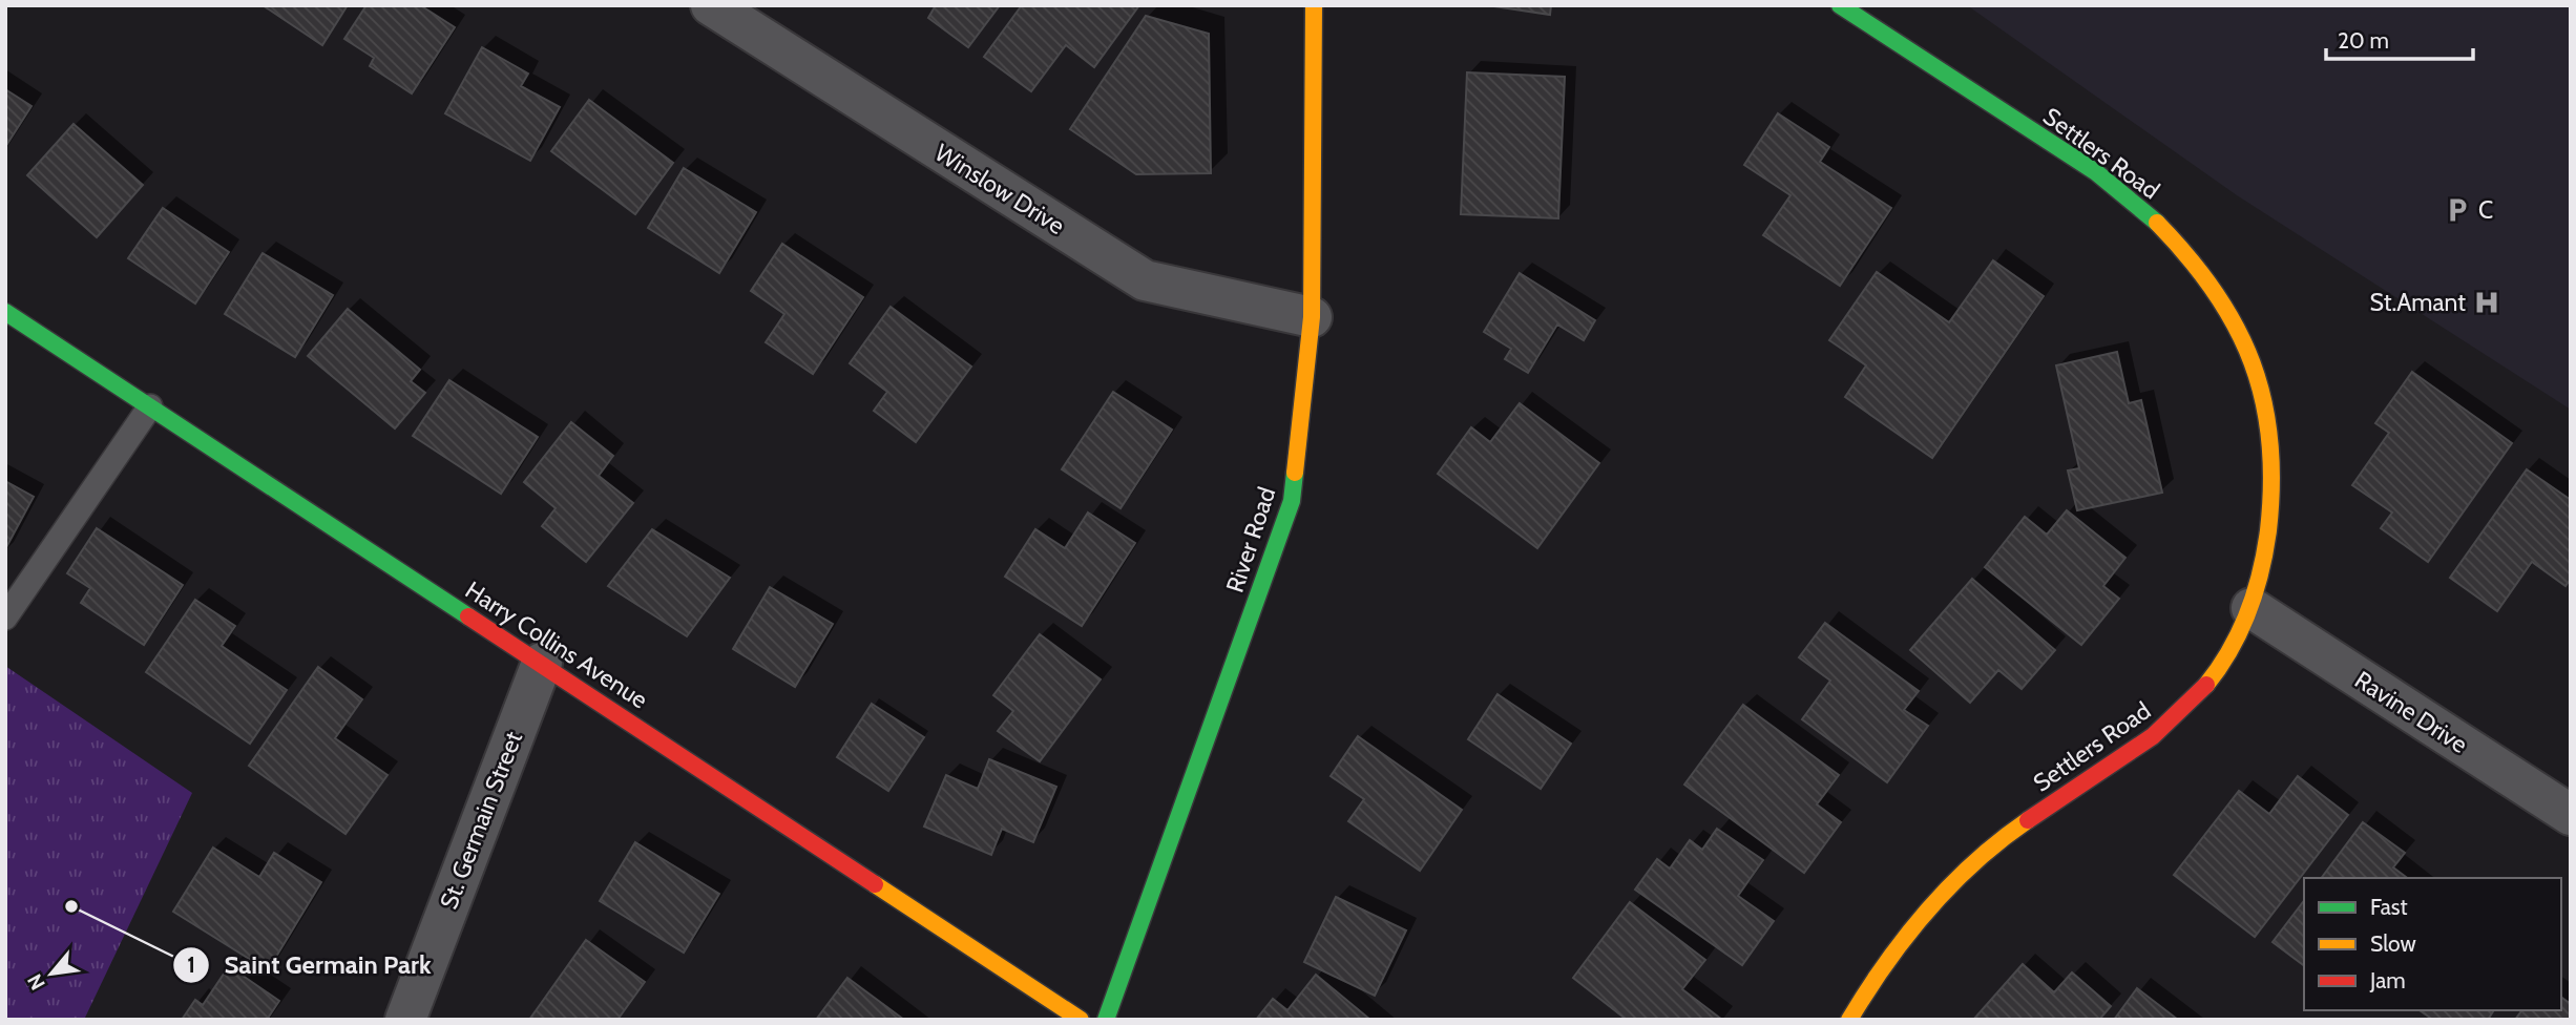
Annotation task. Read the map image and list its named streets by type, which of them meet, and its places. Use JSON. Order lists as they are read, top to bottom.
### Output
{
  "streets": {
    "street": [
      "Settlers Road",
      "Winslow Drive",
      "River Road",
      "Harry Collins Avenue",
      "Ravine Drive",
      "St. Germain Street"
    ]
  },
  "crossings": [
    ["Settlers Road", "Ravine Drive"],
    ["Winslow Drive", "River Road"],
    ["Harry Collins Avenue", "St. Germain Street"]
  ],
  "places": {
    "parking": ["C"],
    "hospital": ["St.Amant"],
    "other": ["Saint Germain Park"]
  },
  "legend": ["Fast", "Slow", "Jam"],
  "scale_bar": "20 m",
  "north": "bottom left"
}
